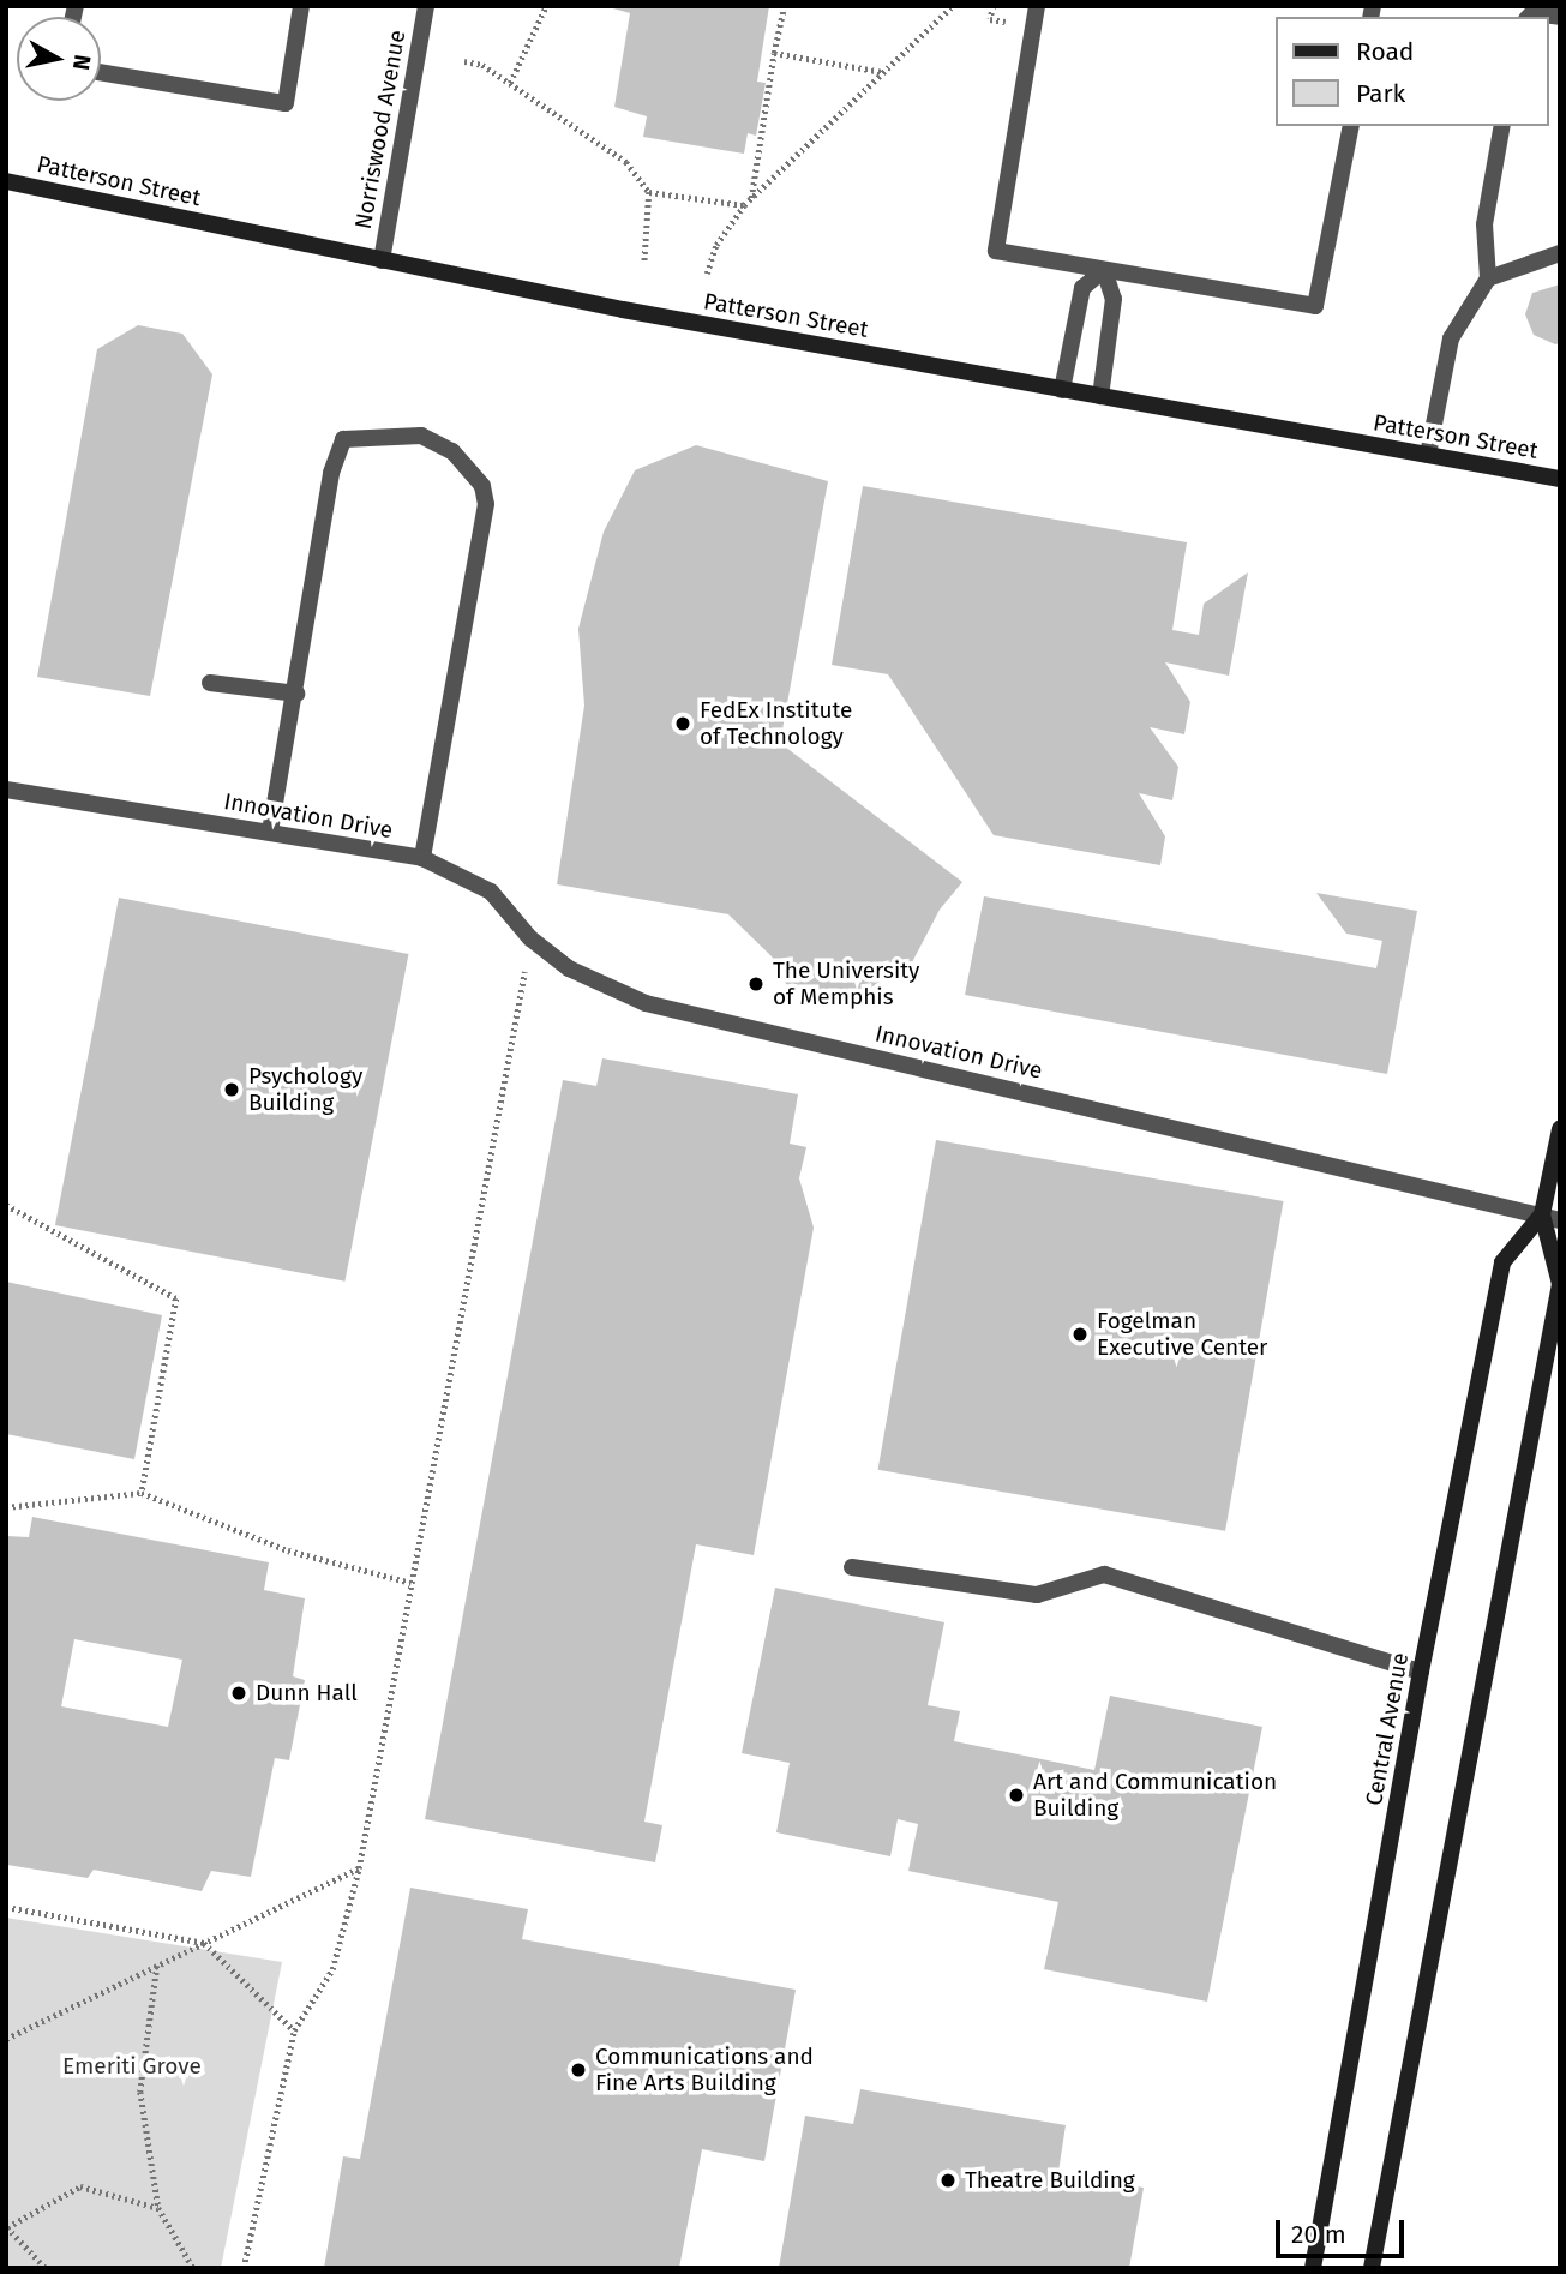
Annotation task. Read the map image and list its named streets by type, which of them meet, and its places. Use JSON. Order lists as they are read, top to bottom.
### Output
{
  "streets": {
    "main road": ["Patterson Street", "Central Avenue"],
    "street": ["Norriswood Avenue", "Innovation Drive"]
  },
  "crossings": [
    ["Norriswood Avenue", "Patterson Street"],
    ["Innovation Drive", "Central Avenue"]
  ],
  "parks": ["Emeriti Grove"],
  "places": [
    "FedEx Institute of Technology",
    "The University of Memphis",
    "Psychology Building",
    "Fogelman Executive Center",
    "Dunn Hall",
    "Art and Communication Building",
    "Communications and Fine Arts Building",
    "Theatre Building"
  ],
  "legend": ["Road", "Park"],
  "scale_bar": "20 m",
  "north": "right"
}
